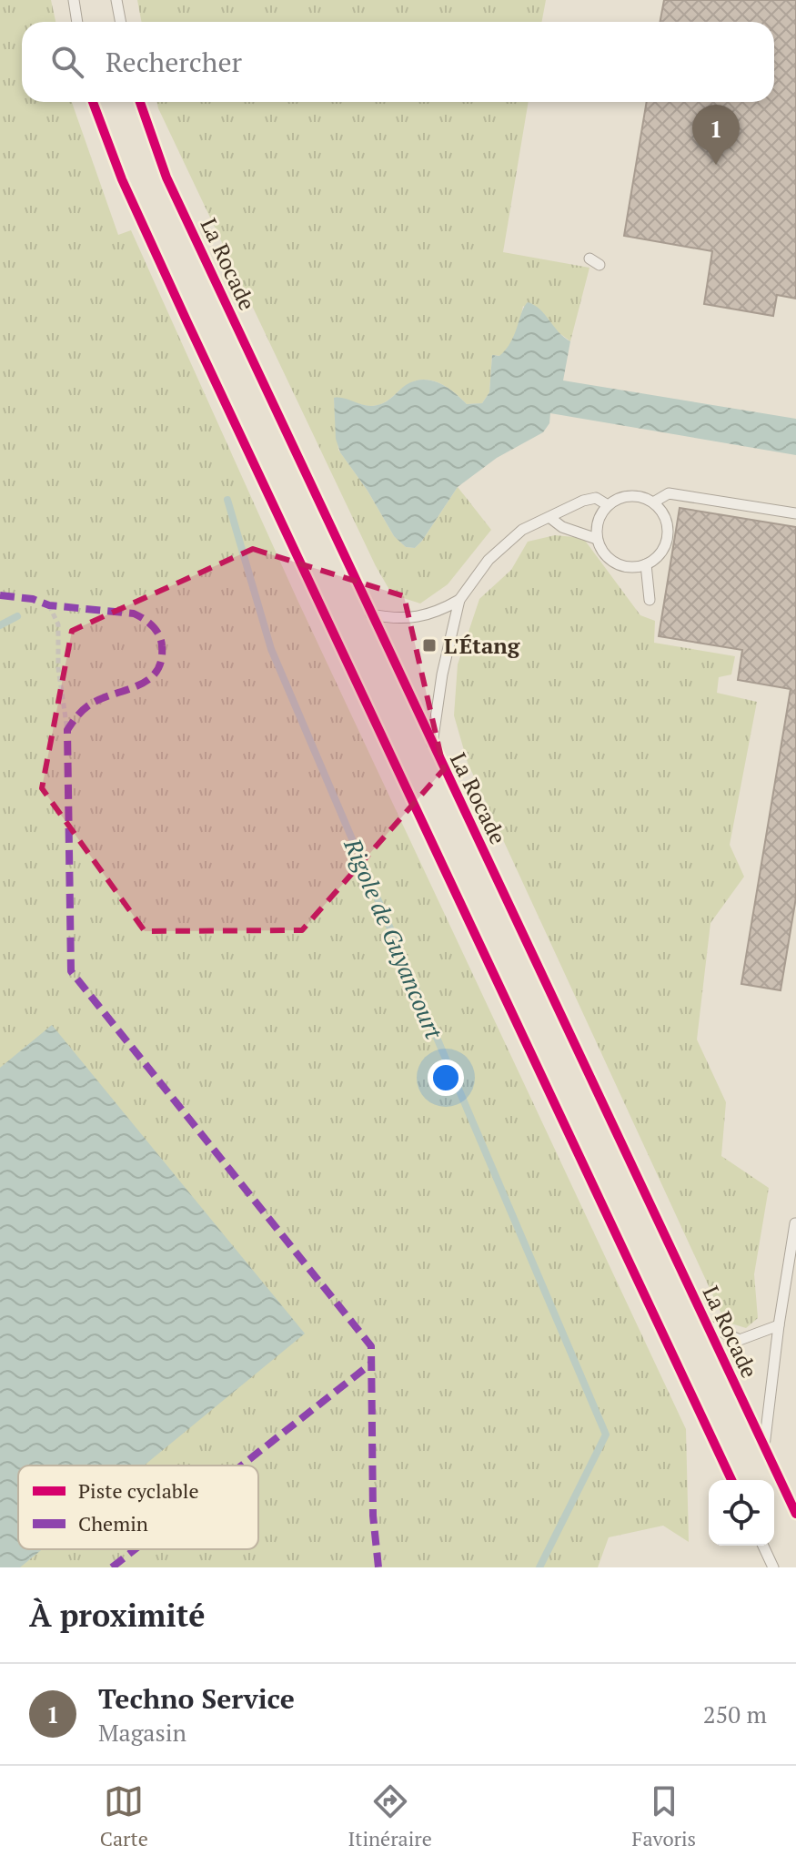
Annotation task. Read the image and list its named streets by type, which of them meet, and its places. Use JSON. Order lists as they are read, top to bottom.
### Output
{
  "streets": {
    "lane": ["La Rocade"]
  },
  "water": ["Rigole de Guyancourt"],
  "places": {
    "transit": ["L'Étang"]
  },
  "legend": ["Piste cyclable", "Chemin"],
  "page": {
    "search": "Rechercher",
    "pins": "1",
    "heading": "À proximité",
    "list": [
      {
        "mark": "1",
        "name": "Techno Service",
        "note": "Magasin",
        "value": "250 m"
      }
    ],
    "nav": ["Carte", "Itinéraire", "Favoris"]
  }
}
